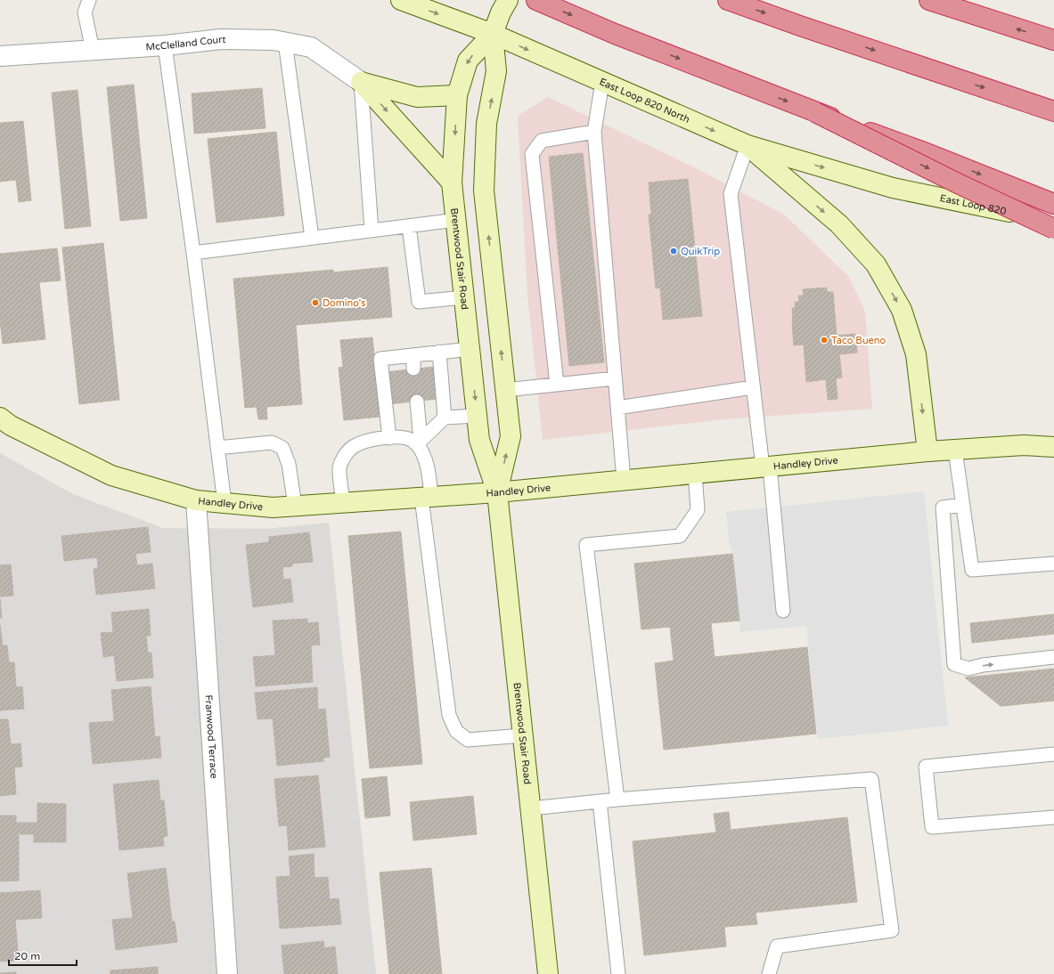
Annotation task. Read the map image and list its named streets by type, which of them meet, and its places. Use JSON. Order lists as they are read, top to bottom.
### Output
{
  "streets": {
    "main road": [
      "East Loop 820 North",
      "East Loop 820",
      "Brentwood Stair Road",
      "Handley Drive"
    ],
    "street": ["McClelland Court", "Franwood Terrace"]
  },
  "crossings": [
    ["East Loop 820 North", "East Loop 820"],
    ["East Loop 820 North", "Brentwood Stair Road"],
    ["Brentwood Stair Road", "Handley Drive"],
    ["Handley Drive", "Franwood Terrace"]
  ],
  "one_way": ["East Loop 820 North"],
  "places": ["QuikTrip", "Domino's", "Taco Bueno"],
  "scale_bar": "20 m"
}
